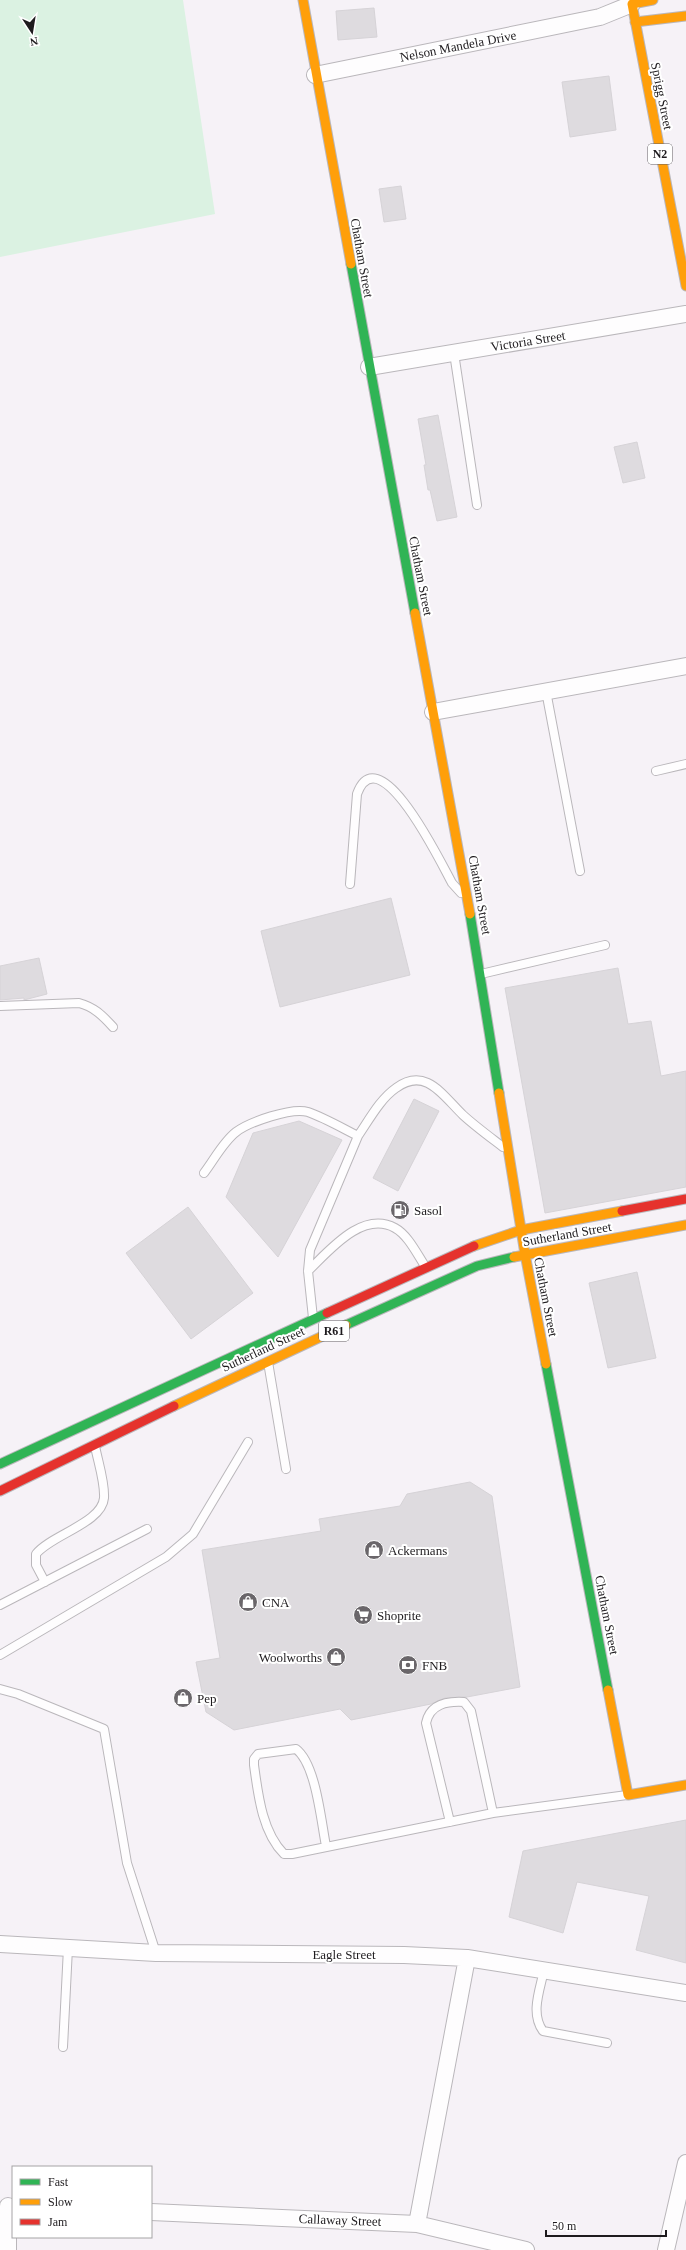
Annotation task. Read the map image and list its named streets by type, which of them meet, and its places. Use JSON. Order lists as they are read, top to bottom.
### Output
{
  "streets": {
    "main road": [
      "Nelson Mandela Drive",
      "Sprigg Street",
      "N2",
      "Chatham Street",
      "Sutherland Street",
      "R61"
    ],
    "street": ["Victoria Street", "Eagle Street", "Callaway Street"]
  },
  "crossings": [
    ["Nelson Mandela Drive", "Sprigg Street"],
    ["Nelson Mandela Drive", "Chatham Street"],
    ["Chatham Street", "Victoria Street"],
    ["Chatham Street", "Sutherland Street"]
  ],
  "places": {
    "fuel station": ["Sasol"],
    "shop": [
      "Ackermans",
      "CNA",
      "Woolworths",
      "Pep"
    ],
    "supermarket": ["Shoprite"],
    "bank": ["FNB"]
  },
  "legend": ["Fast", "Slow", "Jam"],
  "scale_bar": "50 m",
  "north": "bottom"
}
